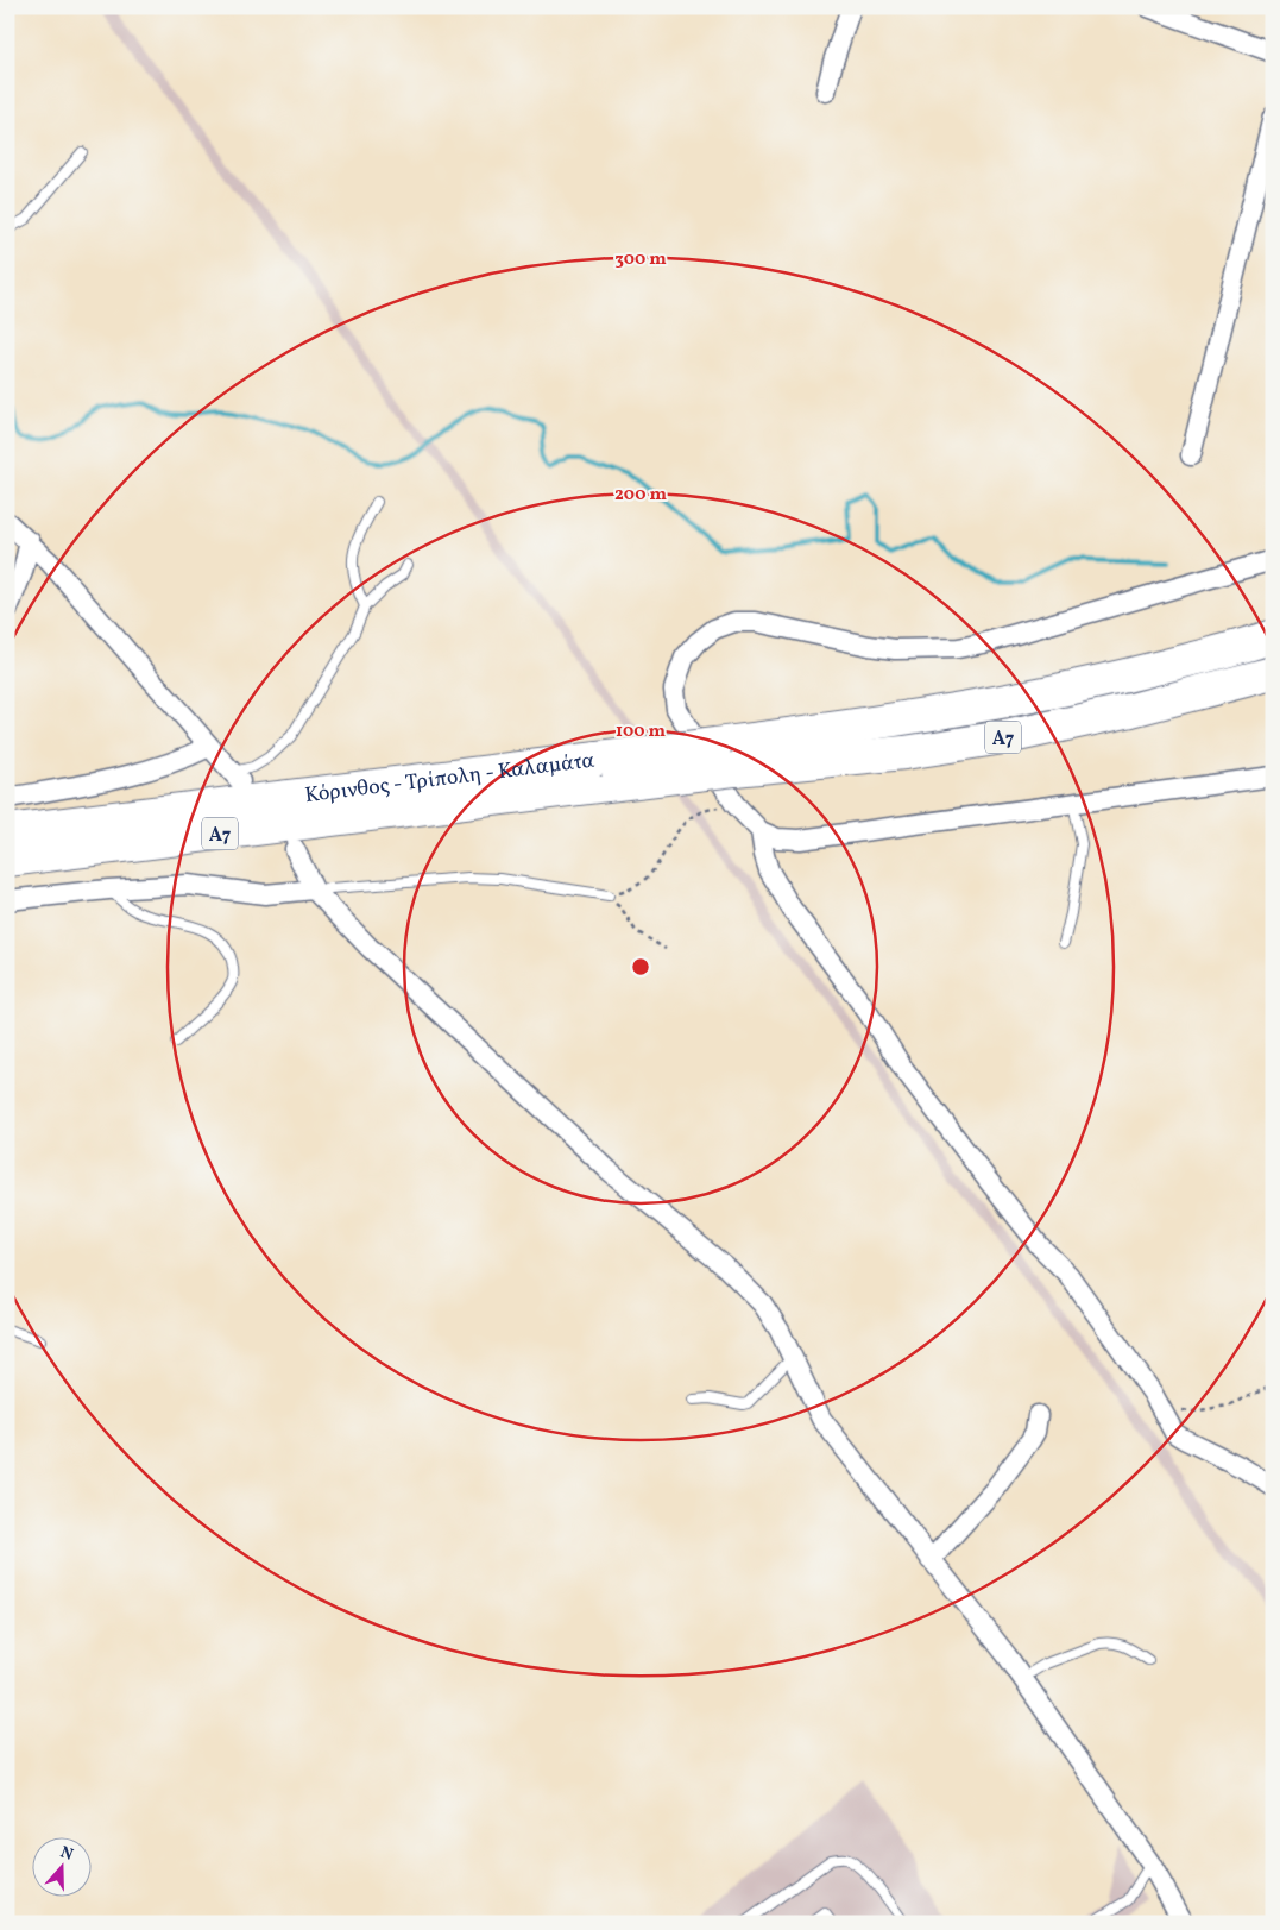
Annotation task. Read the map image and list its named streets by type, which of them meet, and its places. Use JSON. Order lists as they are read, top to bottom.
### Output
{
  "streets": {
    "highway": ["Α7", "Κόρινθος - Τρίπολη - Καλαμάτα"]
  },
  "north": "top",
  "rings": ["300 m", "200 m", "100 m"]
}
